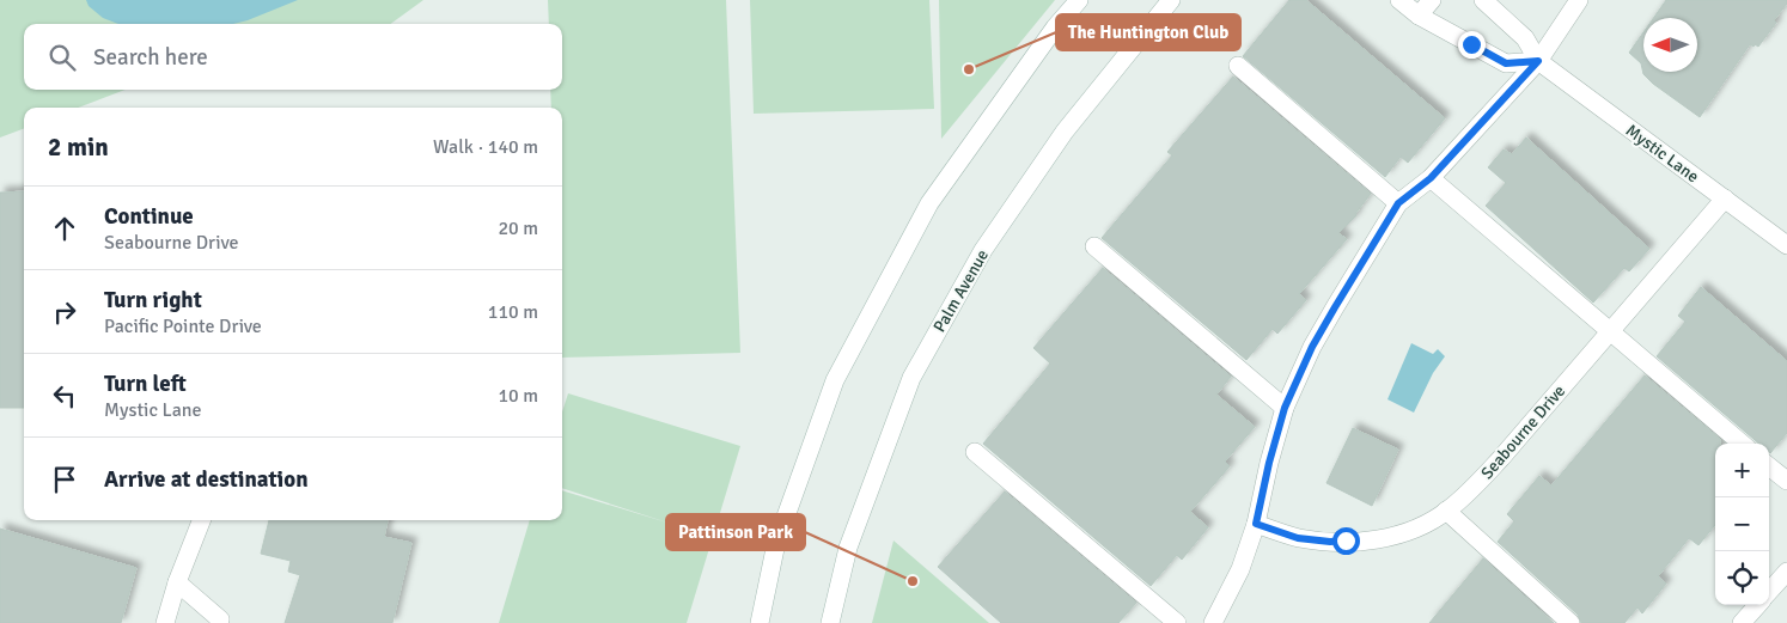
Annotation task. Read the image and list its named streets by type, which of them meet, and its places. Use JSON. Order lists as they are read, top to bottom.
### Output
{
  "streets": {
    "street": ["Mystic Lane", "Palm Avenue", "Seabourne Drive"]
  },
  "crossings": [
    ["Mystic Lane", "Seabourne Drive"]
  ],
  "places": ["The Huntington Club", "Pattinson Park"],
  "north": "left",
  "page": {
    "search": "Search here",
    "heading": ["2 min", "Walk · 140 m"],
    "list": [
      ["Continue", "Seabourne Drive", "20 m"],
      ["Turn right", "Pacific Pointe Drive", "110 m"],
      ["Turn left", "Mystic Lane", "10 m"],
      "Arrive at destination"
    ],
    "map_buttons": ["+", "−"]
  }
}
